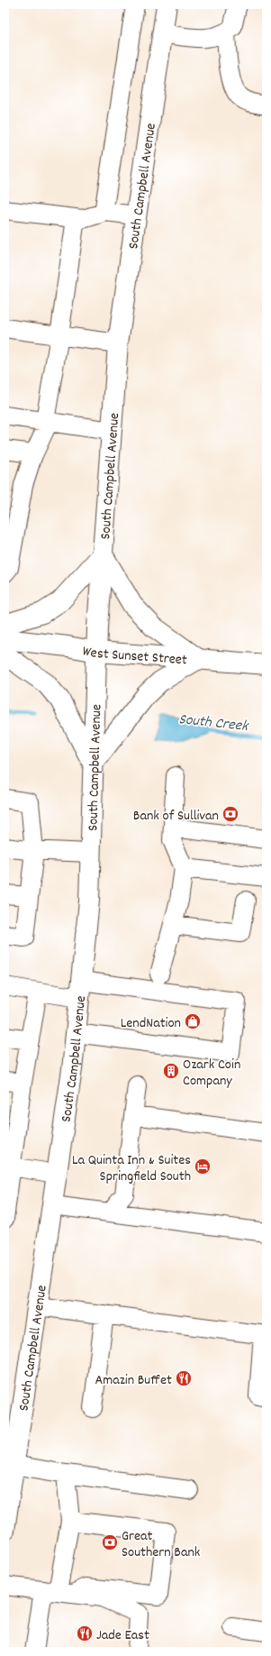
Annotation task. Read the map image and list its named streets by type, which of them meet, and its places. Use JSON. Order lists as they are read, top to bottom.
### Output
{
  "streets": {
    "main road": ["South Campbell Avenue", "West Sunset Street"]
  },
  "crossings": [
    ["South Campbell Avenue", "West Sunset Street"]
  ],
  "water": ["South Creek"],
  "places": {
    "bank": ["Bank of Sullivan", "Great Southern Bank"],
    "shop": ["LendNation"],
    "building": ["Ozark Coin Company"],
    "hotel": ["La Quinta Inn & Suites Springfield South"],
    "restaurant": ["Amazin Buffet", "Jade East"]
  }
}
